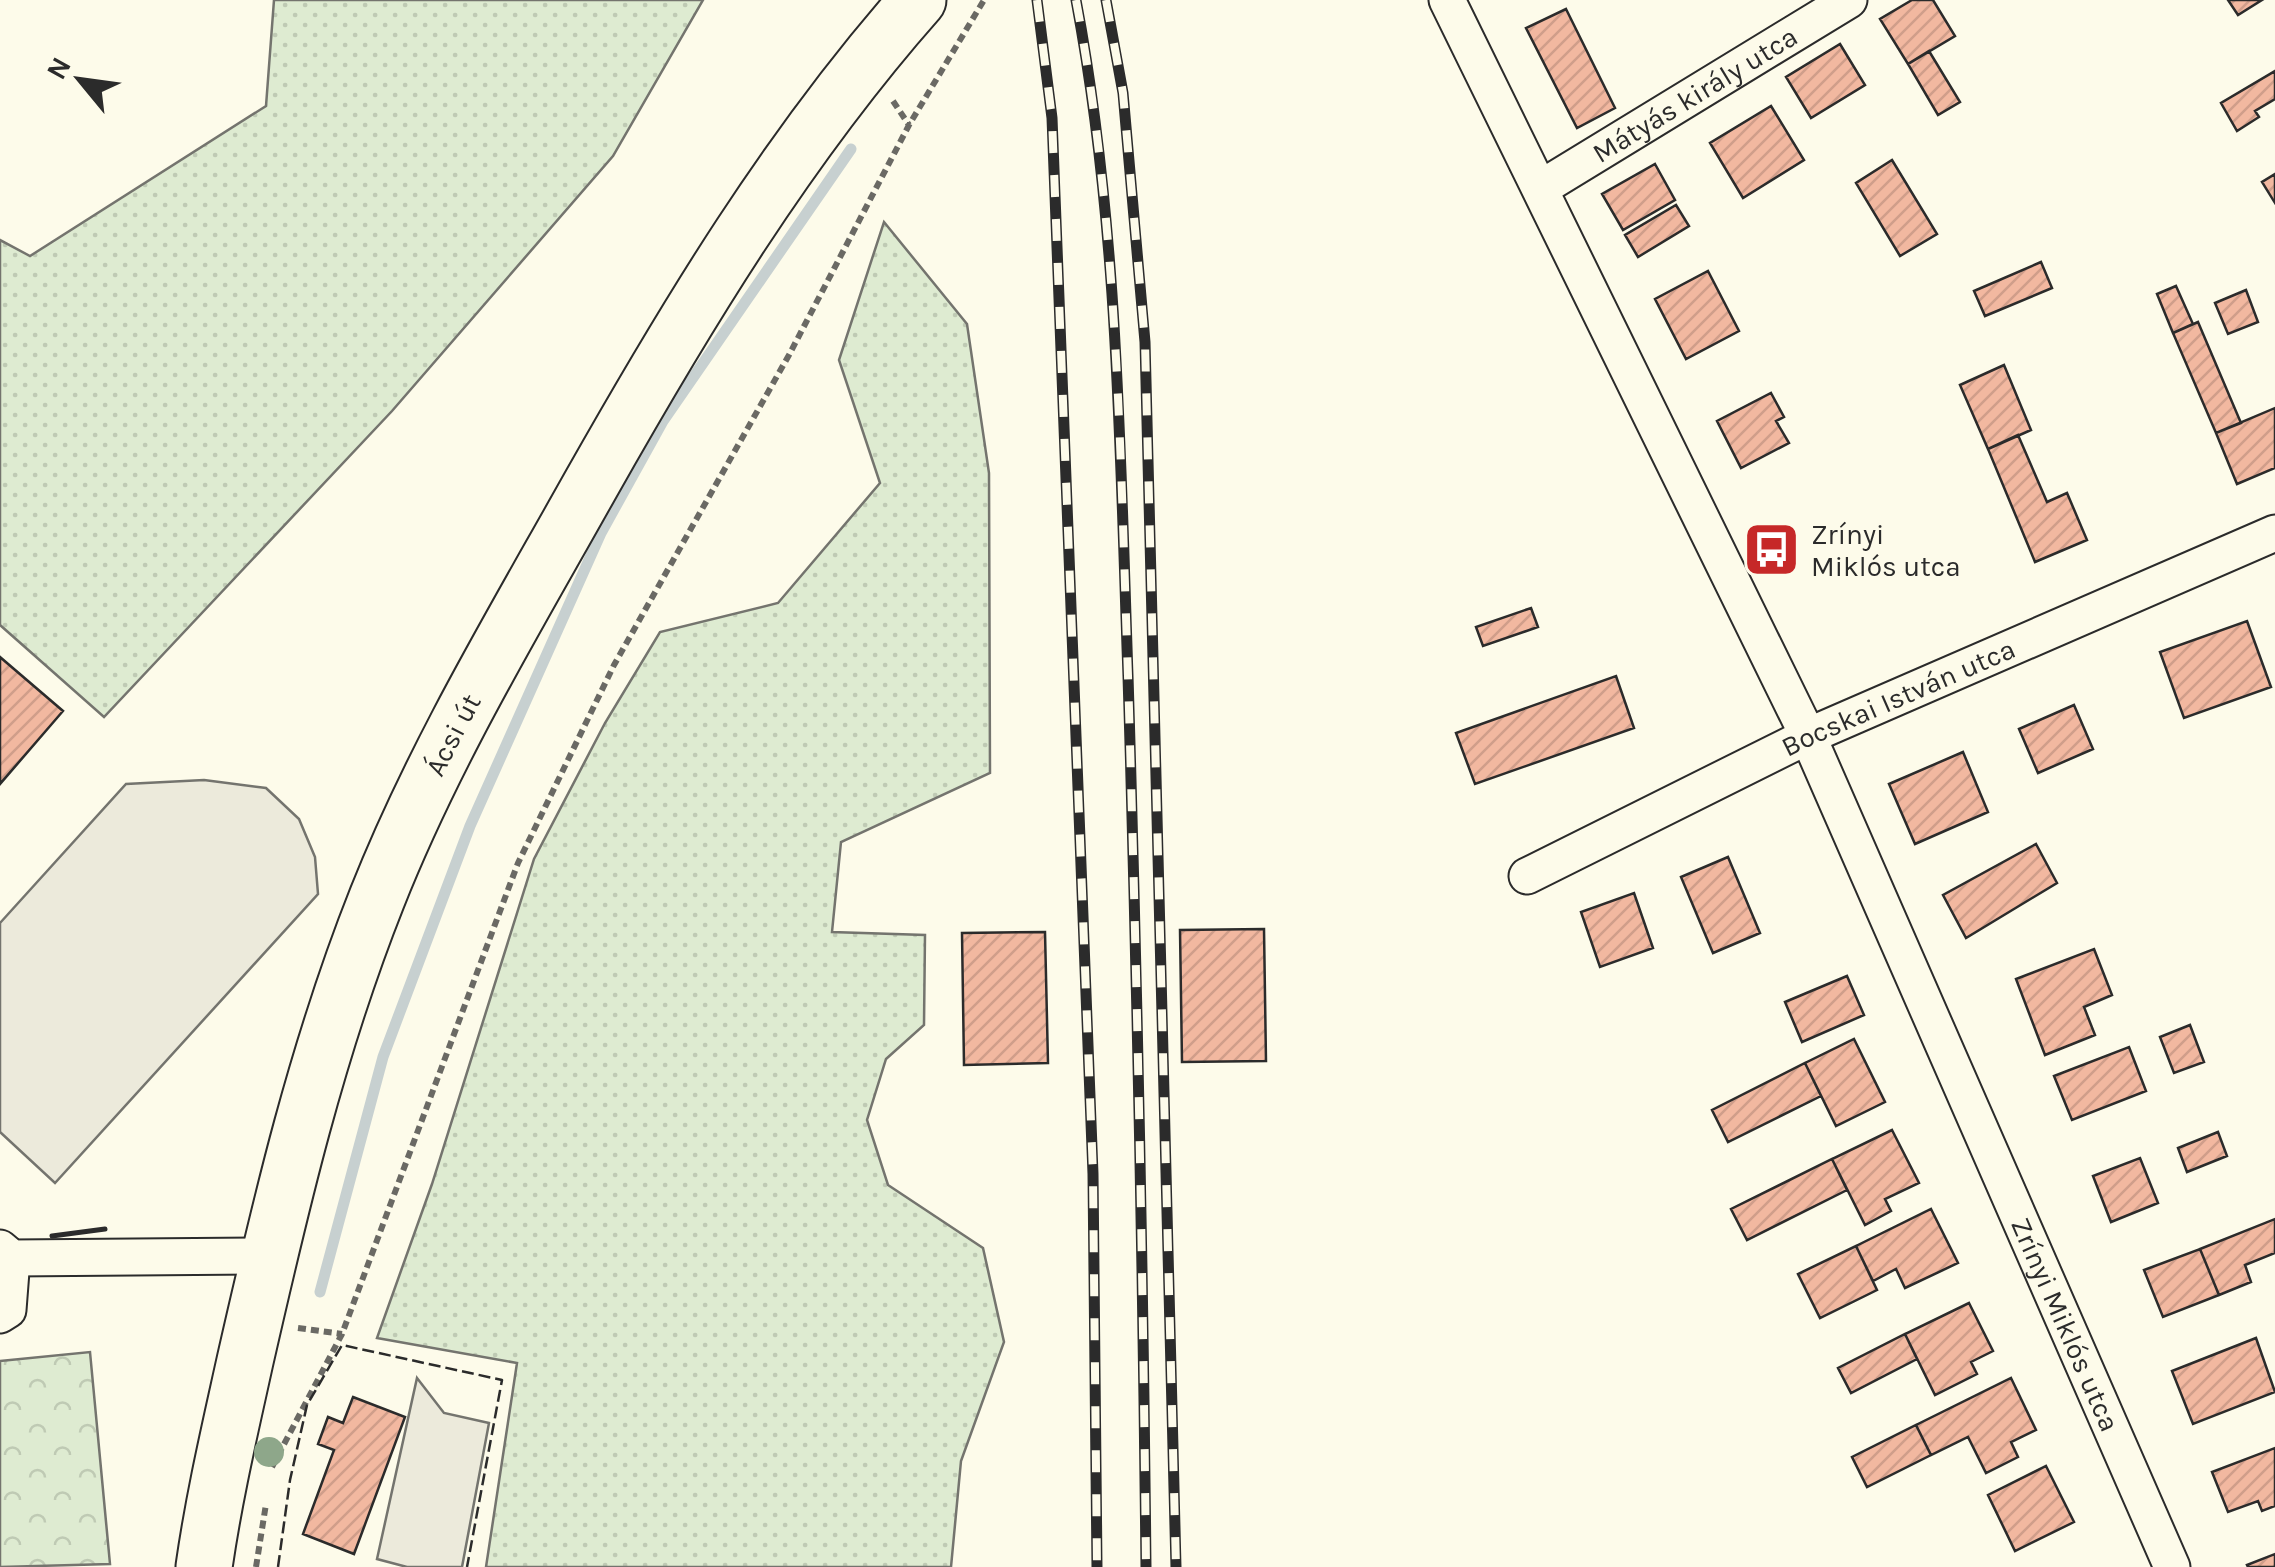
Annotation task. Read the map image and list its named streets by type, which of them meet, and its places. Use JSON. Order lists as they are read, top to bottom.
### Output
{
  "streets": {
    "main road": ["Ácsi út"],
    "street": ["Mátyás király utca", "Bocskai István utca", "Zrínyi Miklós utca"]
  },
  "crossings": [
    ["Mátyás király utca", "Zrínyi Miklós utca"],
    ["Bocskai István utca", "Zrínyi Miklós utca"]
  ],
  "places": {
    "bus stop": ["Zrínyi Miklós utca"]
  },
  "north": "top left"
}
